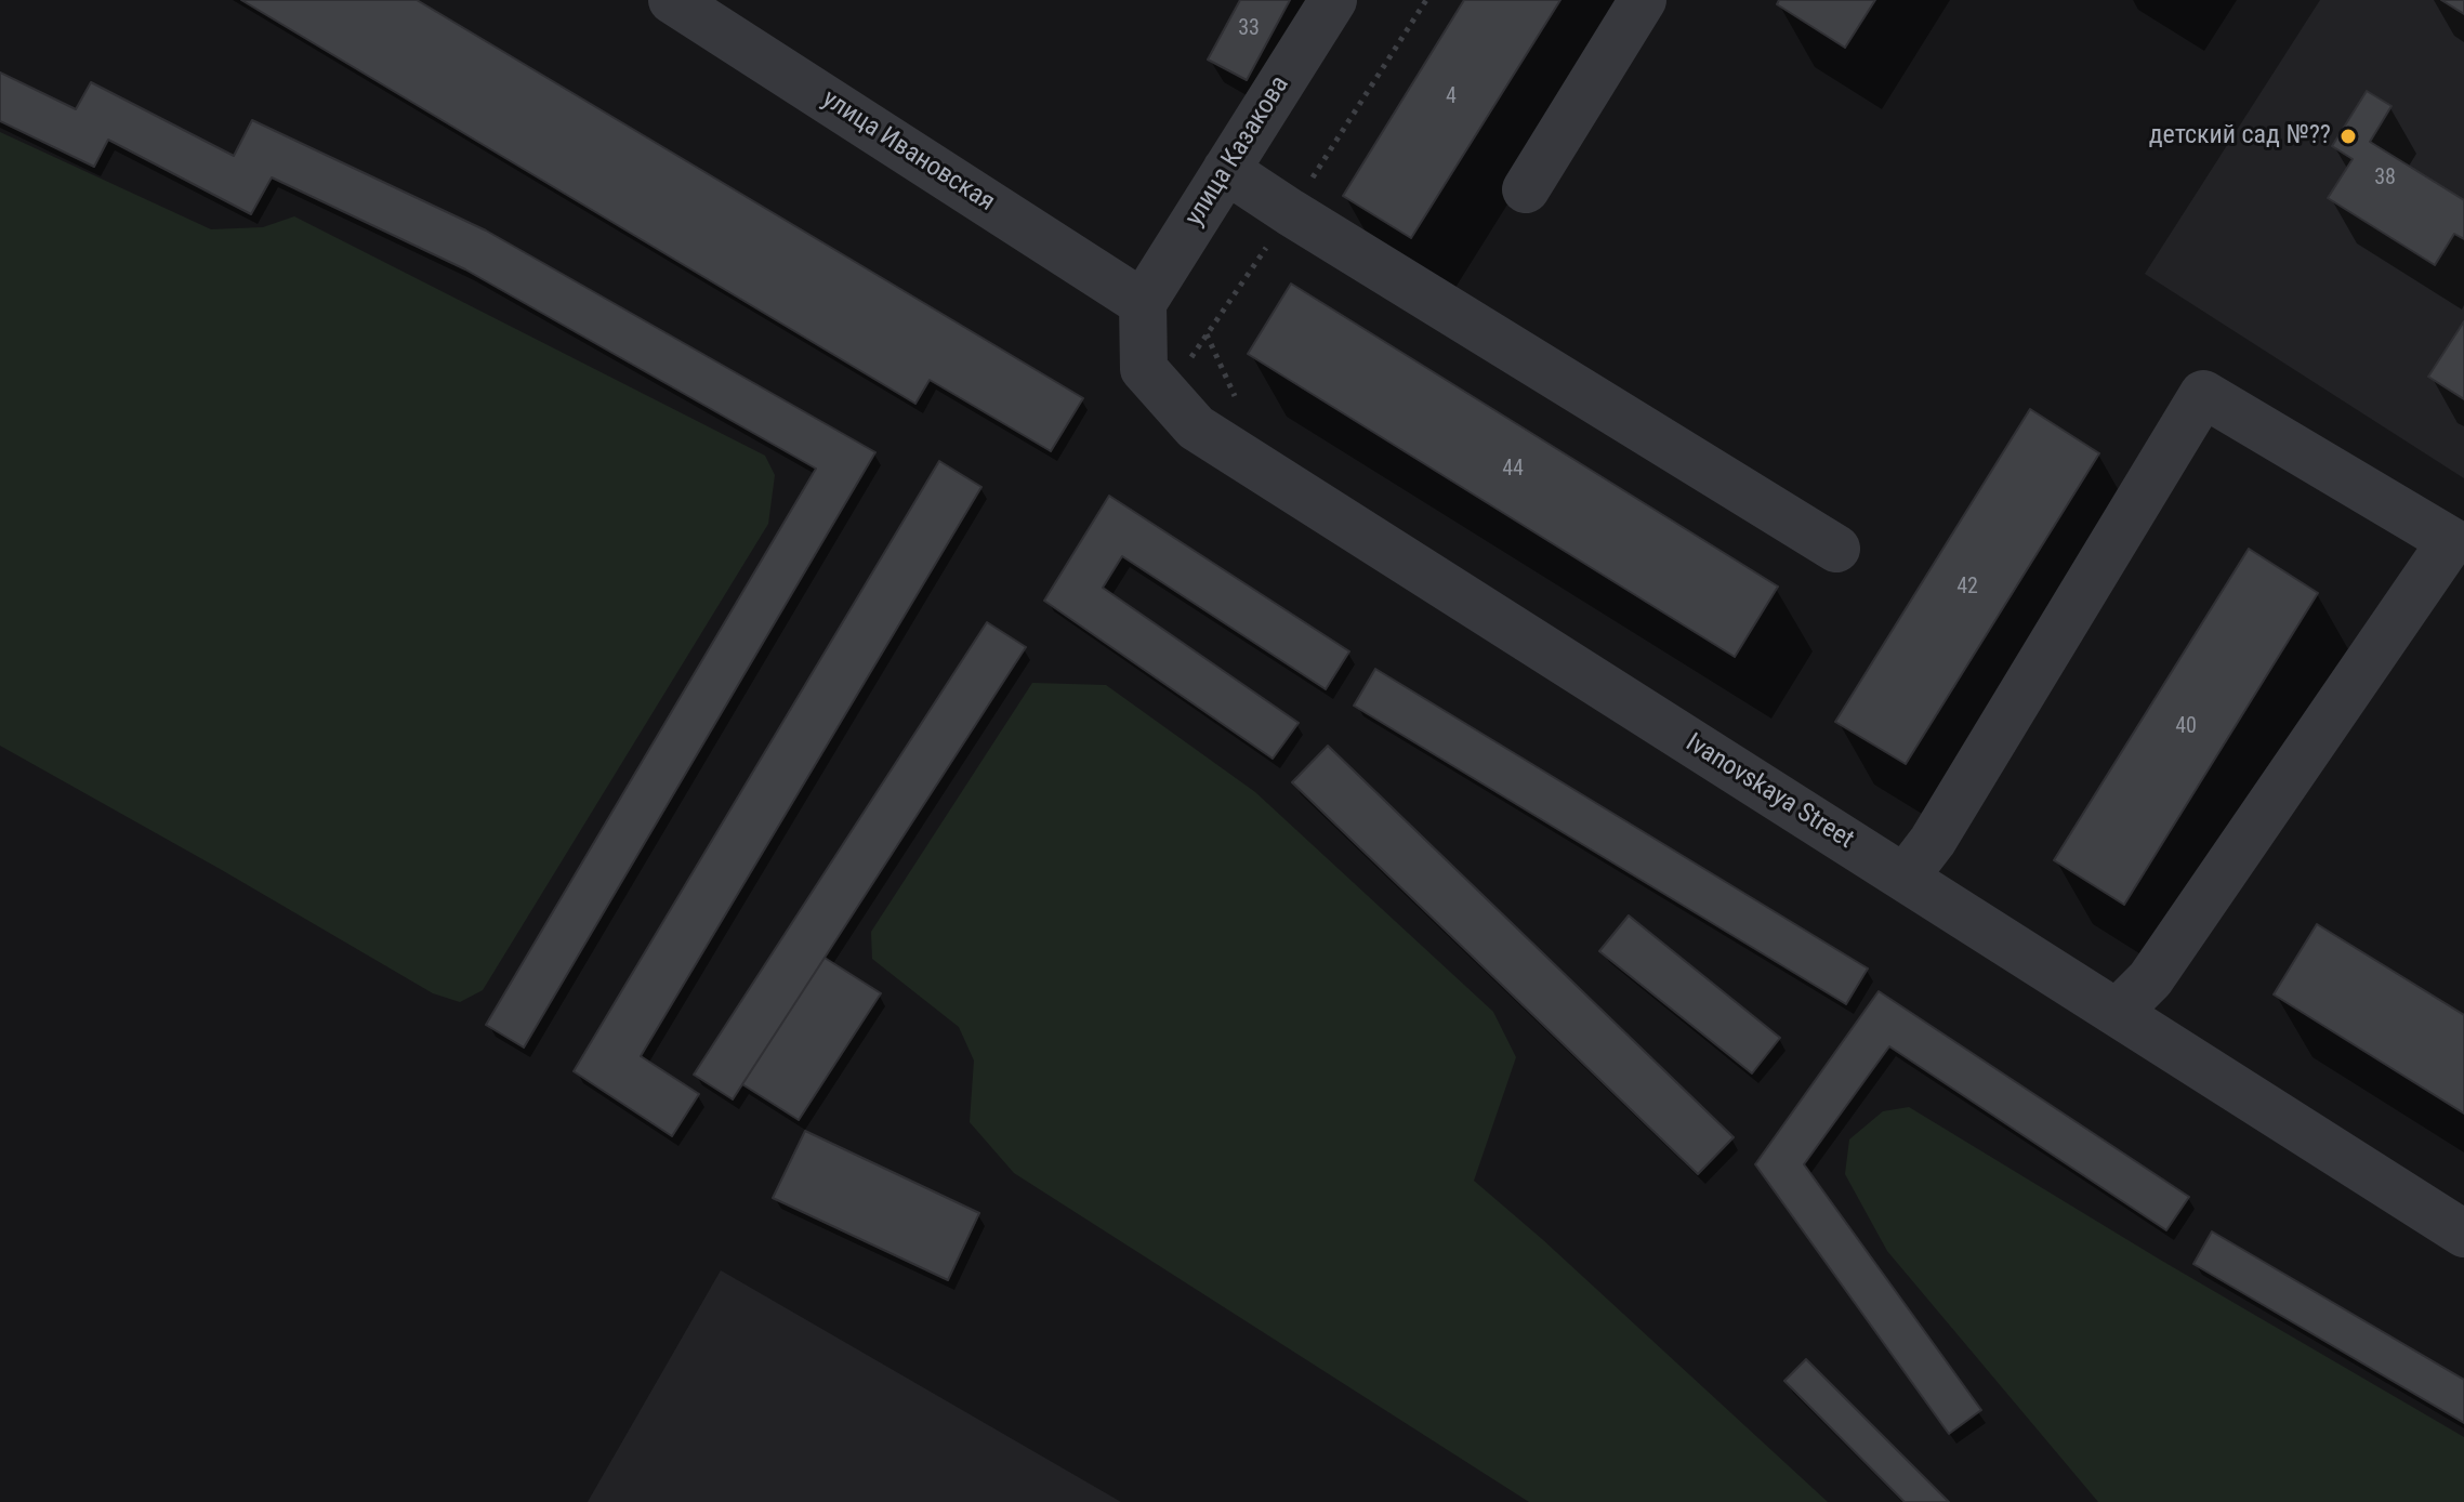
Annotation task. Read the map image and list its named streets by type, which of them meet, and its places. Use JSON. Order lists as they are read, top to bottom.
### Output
{
  "streets": {
    "street": ["улица Ивановская", "улица Казакова", "Ivanovskaya Street"]
  },
  "crossings": [
    ["улица Ивановская", "улица Казакова"],
    ["улица Ивановская", "Ivanovskaya Street"],
    ["улица Казакова", "Ivanovskaya Street"]
  ],
  "places": ["детский сад №??"],
  "house_numbers": [
    "33",
    "4",
    "38",
    "44",
    "42",
    "40"
  ]
}
